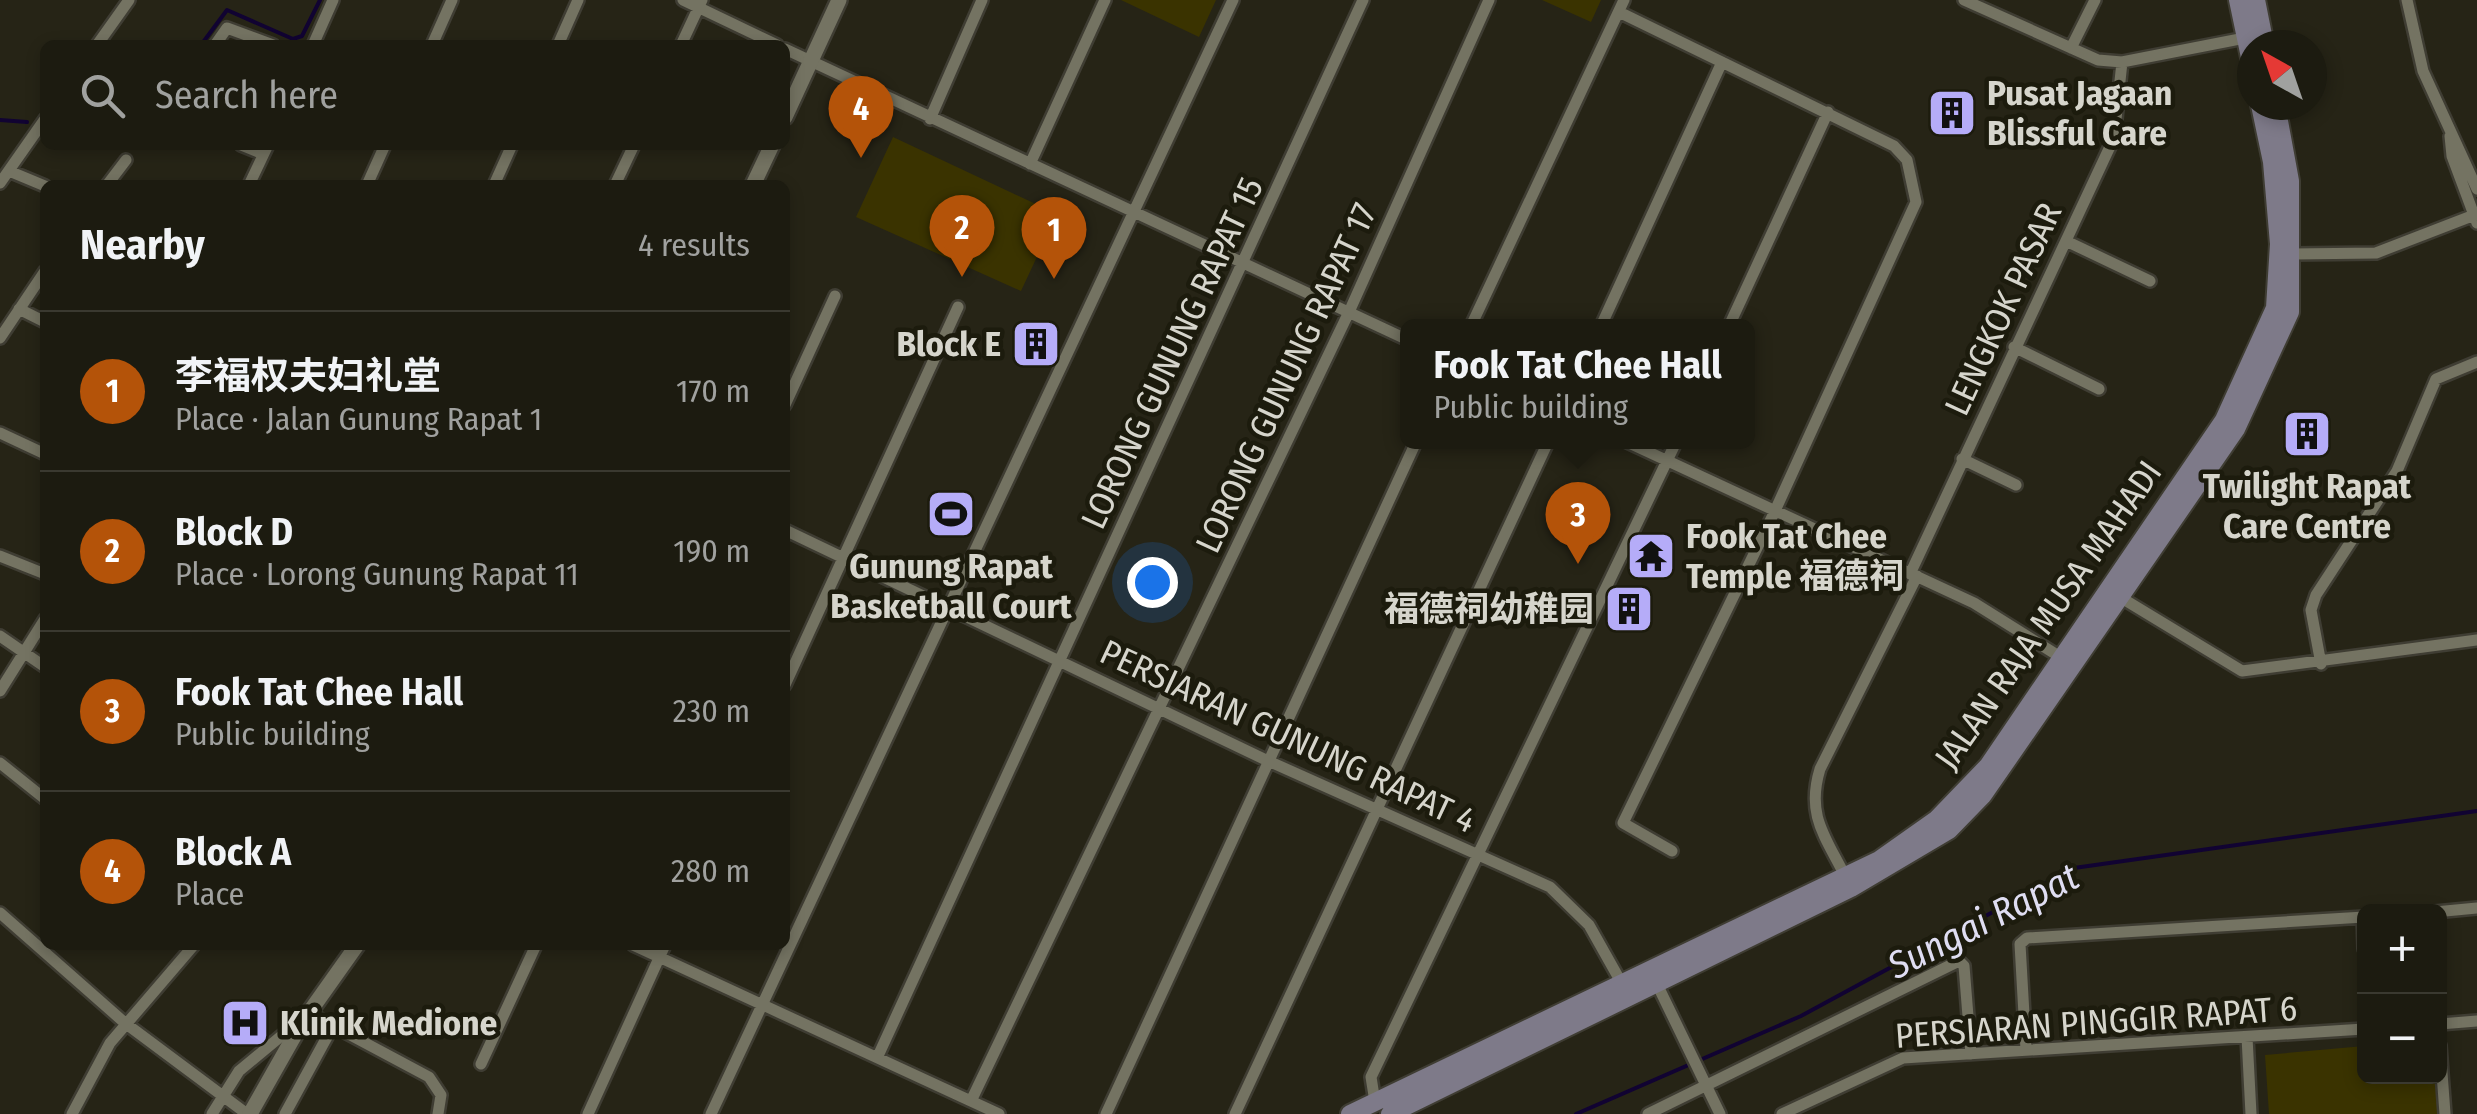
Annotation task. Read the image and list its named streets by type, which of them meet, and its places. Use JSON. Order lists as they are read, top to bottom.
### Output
{
  "streets": {
    "main road": ["JALAN RAJA MUSA MAHADI"],
    "street": [
      "LENGKOK PASAR",
      "LORONG GUNUNG RAPAT 15",
      "LORONG GUNUNG RAPAT 17",
      "PERSIARAN GUNUNG RAPAT 4",
      "PERSIARAN PINGGIR RAPAT 6"
    ]
  },
  "crossings": [
    ["LENGKOK PASAR", "JALAN RAJA MUSA MAHADI"],
    ["LORONG GUNUNG RAPAT 15", "PERSIARAN GUNUNG RAPAT 4"],
    ["LORONG GUNUNG RAPAT 17", "PERSIARAN GUNUNG RAPAT 4"],
    ["JALAN RAJA MUSA MAHADI", "PERSIARAN GUNUNG RAPAT 4"]
  ],
  "water": ["Sungai Rapat"],
  "places": {
    "building": [
      "Pusat Jagaan Blissful Care",
      "Block E",
      "Twilight Rapat Care Centre",
      "福德祠幼稚园"
    ],
    "sports": ["Gunung Rapat Basketball Court"],
    "temple": ["Fook Tat Chee Temple 福德祠"],
    "hospital": ["Klinik Medione"]
  },
  "north": "top left",
  "page": {
    "search": "Search here",
    "pins": [
      "4",
      "2",
      "1",
      "3"
    ],
    "heading": ["Nearby", "4 results"],
    "list": [
      {
        "mark": "1",
        "name": "李福权夫妇礼堂",
        "note": "Place · Jalan Gunung Rapat 1",
        "value": "170 m"
      },
      {
        "mark": "2",
        "name": "Block D",
        "note": "Place · Lorong Gunung Rapat 11",
        "value": "190 m"
      },
      {
        "mark": "3",
        "name": "Fook Tat Chee Hall",
        "note": "Public building",
        "value": "230 m"
      },
      {
        "mark": "4",
        "name": "Block A",
        "note": "Place",
        "value": "280 m"
      }
    ],
    "popup": ["Fook Tat Chee Hall", "Public building"],
    "map_buttons": ["+", "−"]
  }
}
